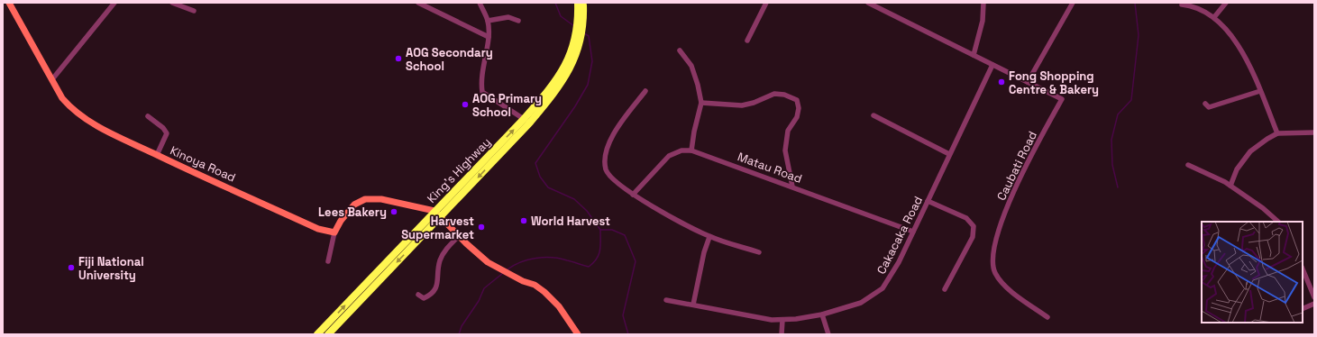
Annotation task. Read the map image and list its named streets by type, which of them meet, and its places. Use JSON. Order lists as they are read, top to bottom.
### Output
{
  "streets": {
    "highway": ["King's Highway"],
    "main road": ["Kinoya Road"],
    "street": ["Caubati Road", "Matau Road", "Cakacaka Road"]
  },
  "crossings": [
    ["Caubati Road", "Cakacaka Road"],
    ["Matau Road", "Cakacaka Road"]
  ],
  "places": [
    "AOG Secondary School",
    "Fong Shopping Centre & Bakery",
    "AOG Primary School",
    "Lees Bakery",
    "World Harvest",
    "Harvest Supermarket",
    "Fiji National University"
  ]
}
